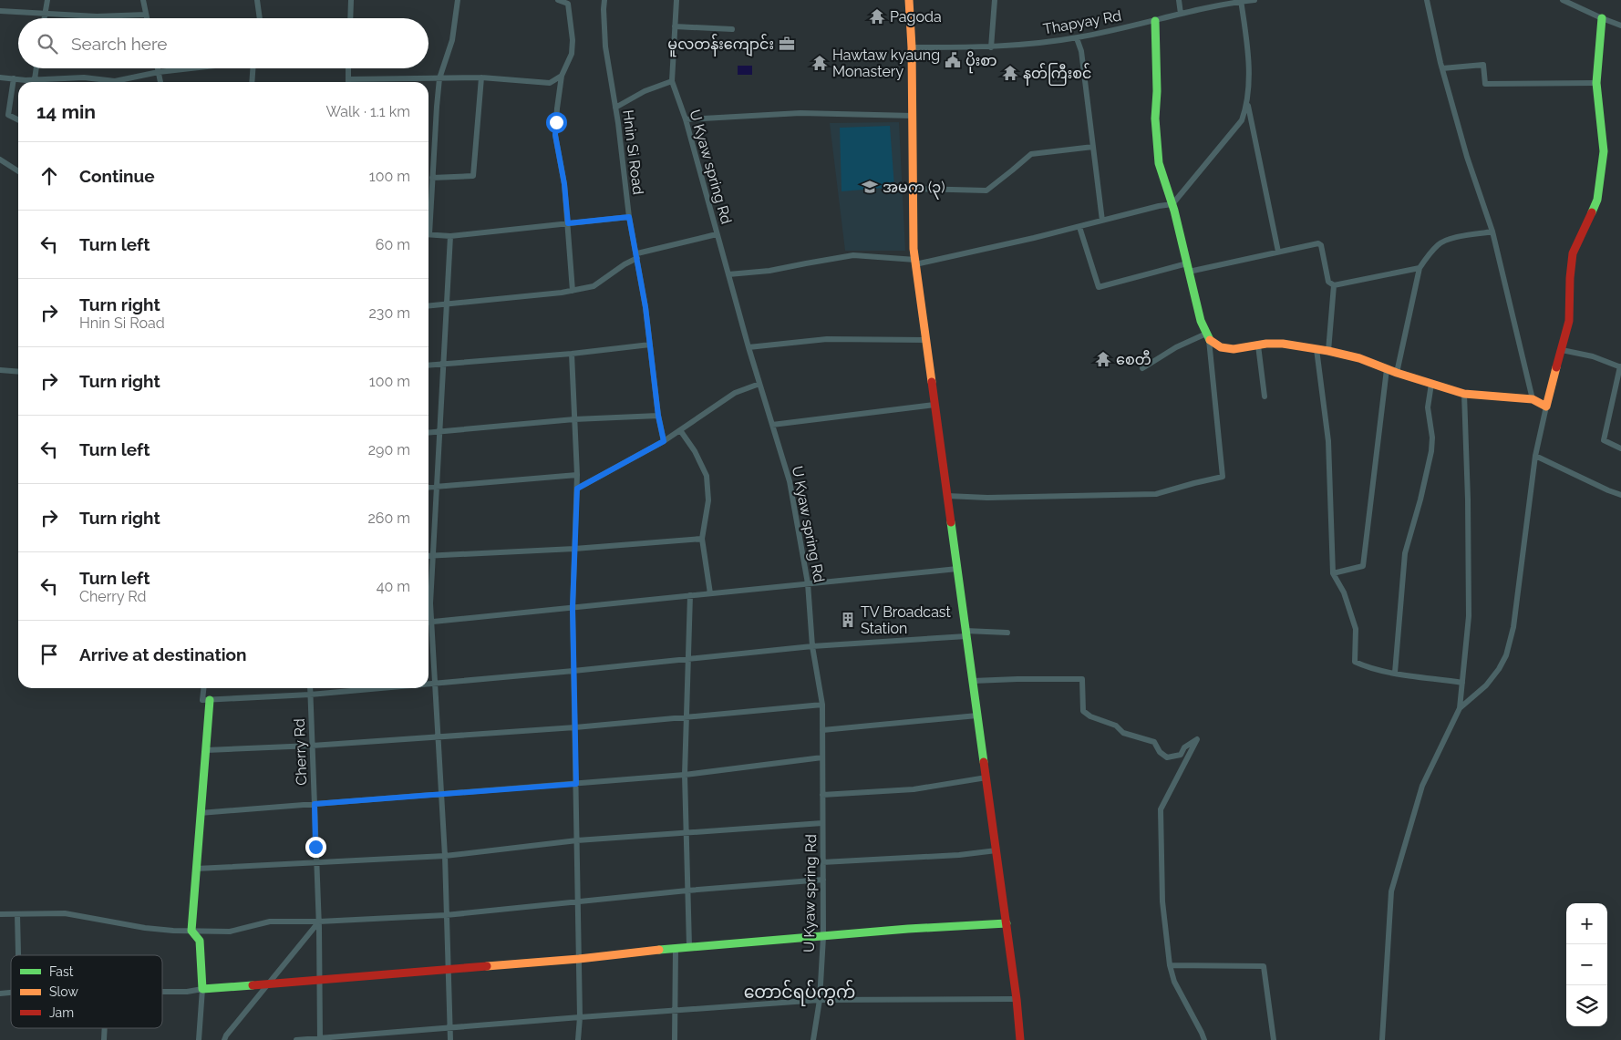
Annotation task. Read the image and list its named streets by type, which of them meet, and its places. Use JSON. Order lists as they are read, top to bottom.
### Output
{
  "streets": {
    "street": [
      "Thapyay Rd",
      "Hnin Si Road",
      "U Kyaw spring Rd",
      "Cherry Rd"
    ]
  },
  "districts": ["တောင်ရပ်ကွက်"],
  "places": {
    "temple": [
      "Pagoda",
      "Hawtaw kyaung Monastery",
      "နတ်ကြီးစင်",
      "စေတီ"
    ],
    "office": ["မူလတန်းကျောင်း"],
    "public building": ["ပိုးစာ"],
    "school or university": ["အမက (၃)"],
    "building": ["TV Broadcast Station"]
  },
  "legend": ["Fast", "Slow", "Jam"],
  "page": {
    "search": "Search here",
    "heading": ["14 min", "Walk · 1.1 km"],
    "list": [
      ["Continue", "100 m"],
      ["Turn left", "60 m"],
      ["Turn right", "Hnin Si Road", "230 m"],
      ["Turn right", "100 m"],
      ["Turn left", "290 m"],
      ["Turn right", "260 m"],
      ["Turn left", "Cherry Rd", "40 m"],
      "Arrive at destination"
    ],
    "map_buttons": ["+", "−"]
  }
}
